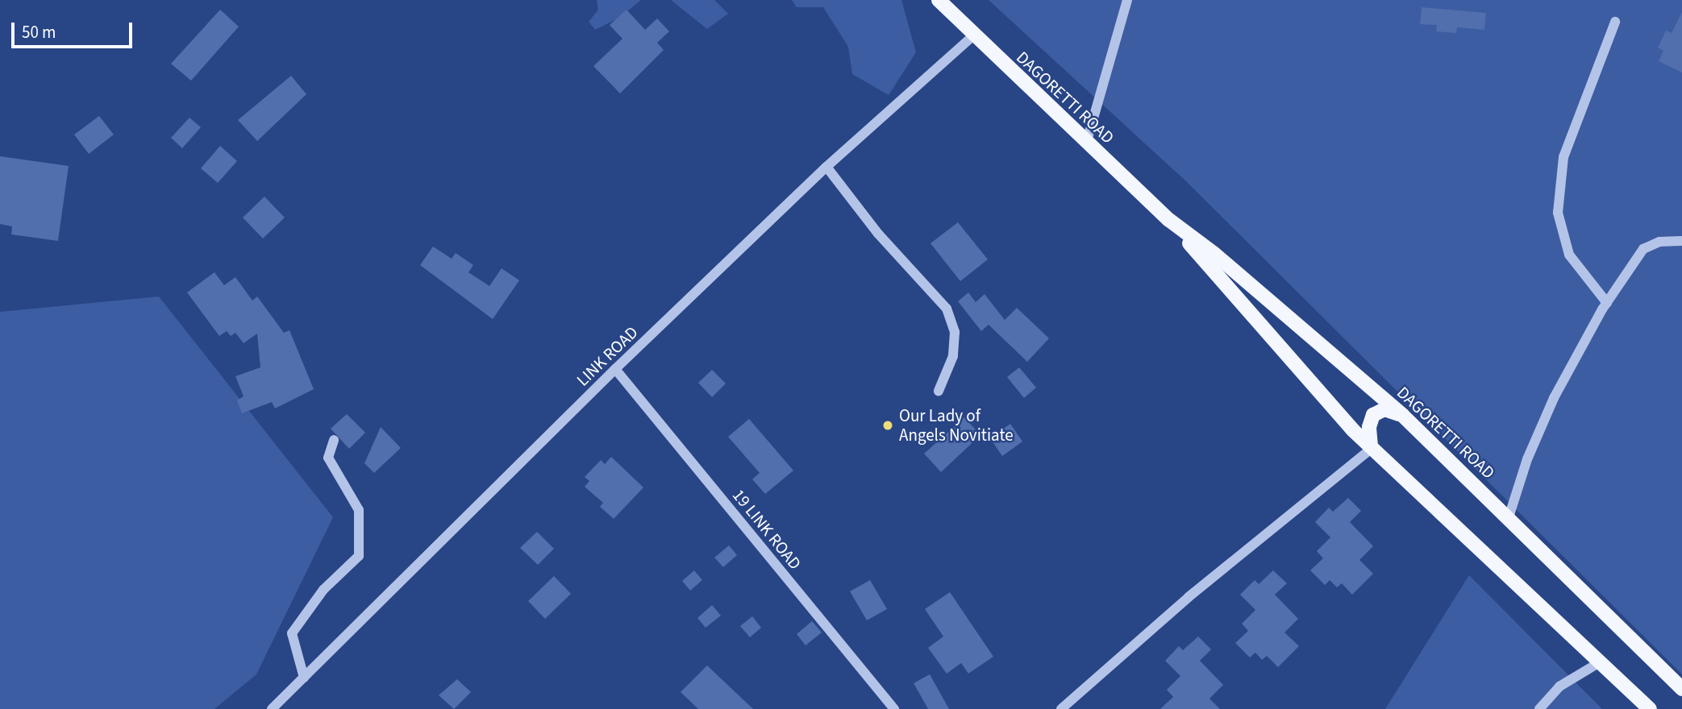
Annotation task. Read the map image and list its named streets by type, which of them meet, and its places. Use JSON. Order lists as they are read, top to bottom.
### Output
{
  "streets": {
    "main road": ["DAGORETTI ROAD"],
    "street": ["LINK ROAD", "19 LINK ROAD"]
  },
  "crossings": [
    ["DAGORETTI ROAD", "LINK ROAD"],
    ["LINK ROAD", "19 LINK ROAD"]
  ],
  "places": ["Our Lady of Angels Novitiate"],
  "scale_bar": "50 m"
}
